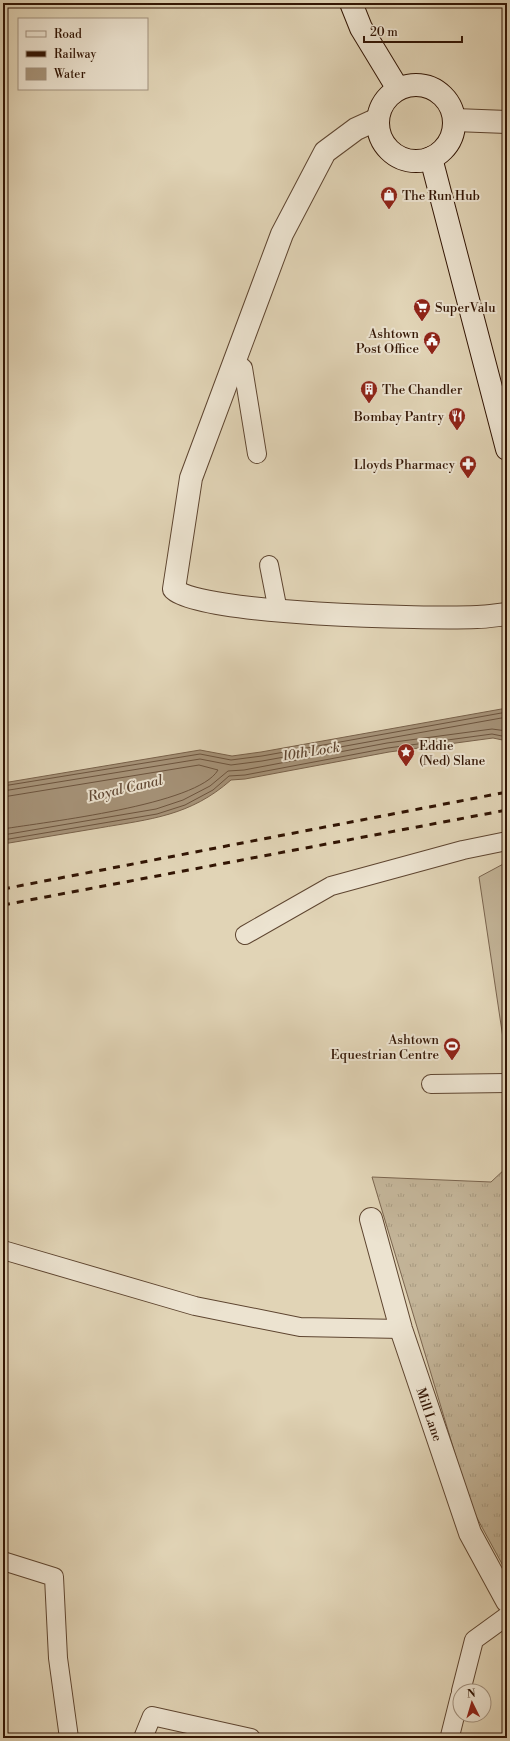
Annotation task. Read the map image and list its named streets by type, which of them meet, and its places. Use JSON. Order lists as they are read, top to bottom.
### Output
{
  "streets": {
    "street": ["Mill Lane"]
  },
  "water": ["10th Lock", "Royal Canal"],
  "places": {
    "shop": ["The Run Hub"],
    "supermarket": ["SuperValu"],
    "public building": ["Ashtown Post Office"],
    "building": ["The Chandler"],
    "restaurant": ["Bombay Pantry"],
    "pharmacy": ["Lloyds Pharmacy"],
    "place": ["Eddie (Ned) Slane"],
    "sports": ["Ashtown Equestrian Centre"]
  },
  "legend": ["Road", "Railway", "Water"],
  "scale_bar": "20 m",
  "north": "top"
}
